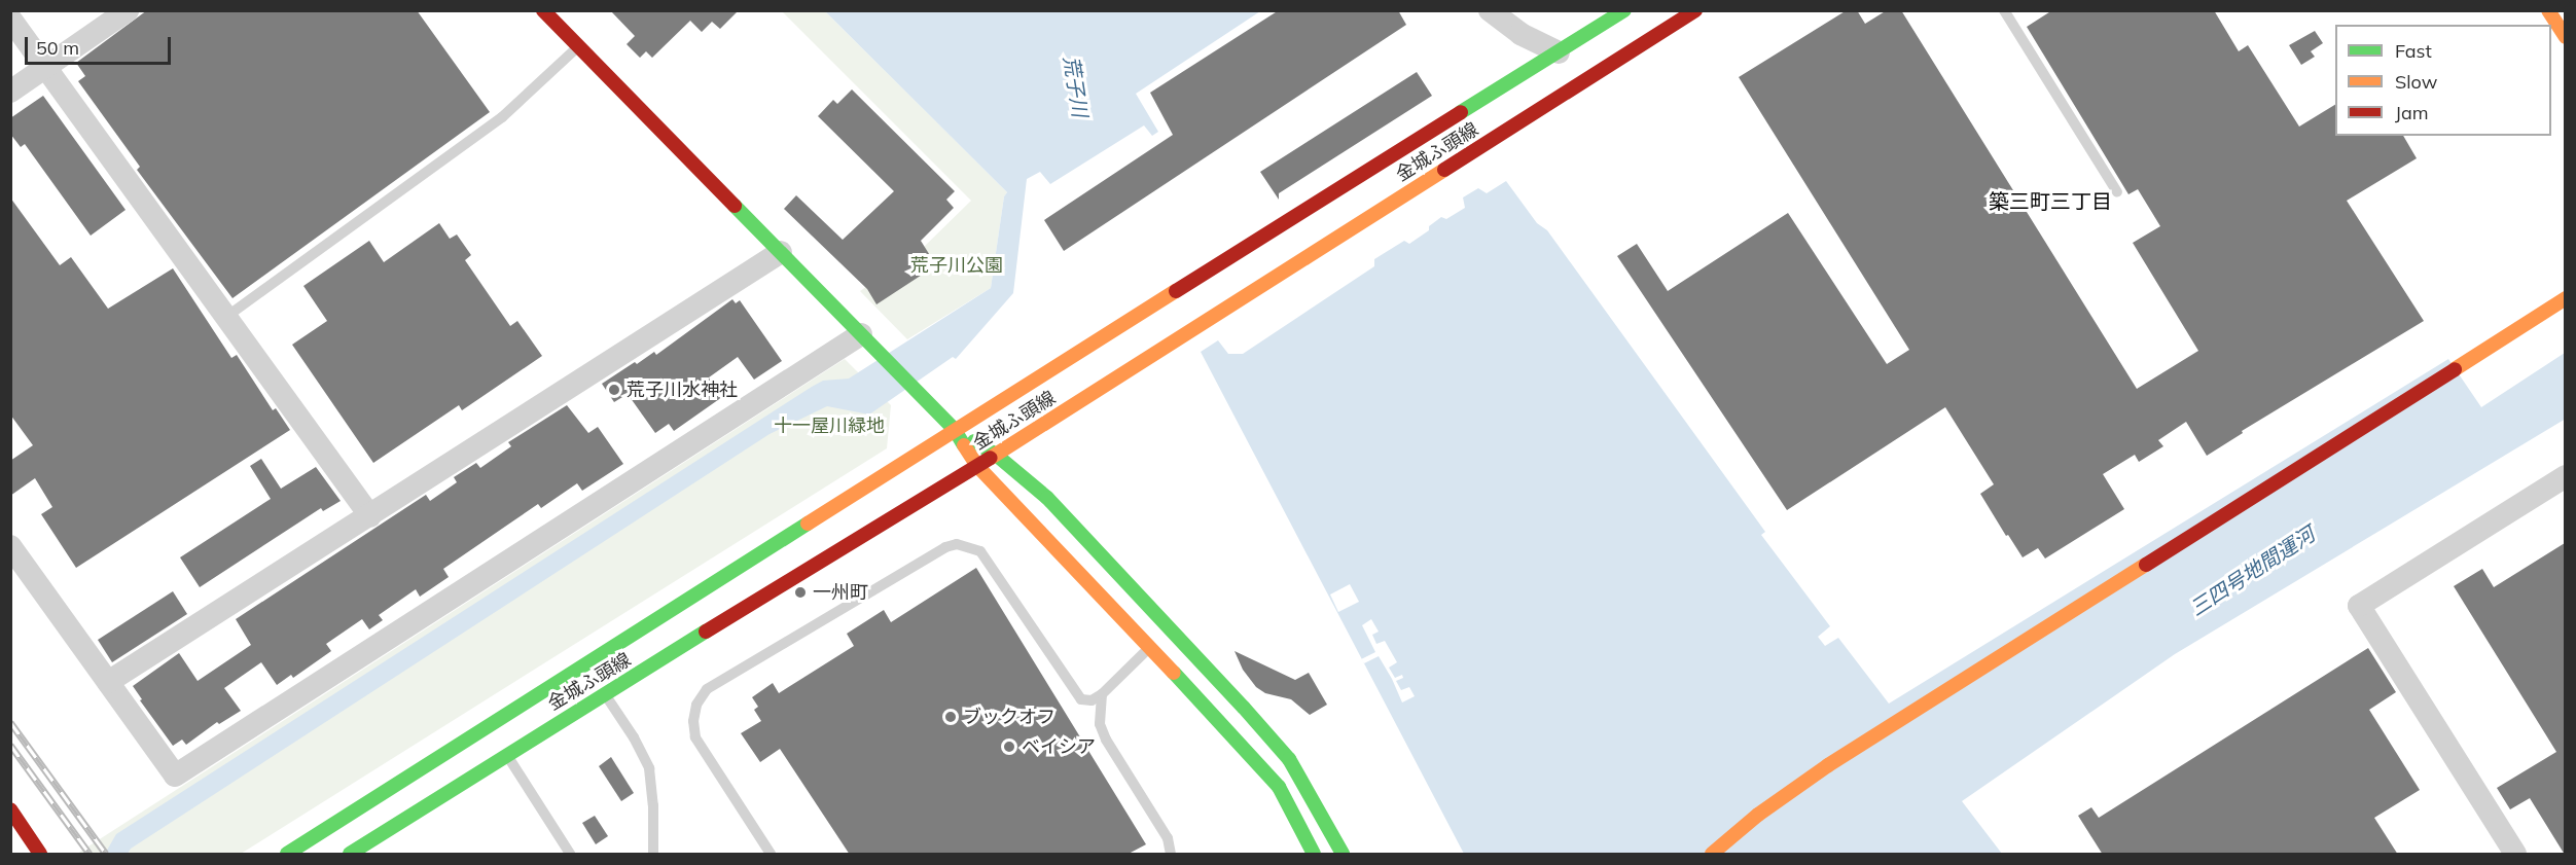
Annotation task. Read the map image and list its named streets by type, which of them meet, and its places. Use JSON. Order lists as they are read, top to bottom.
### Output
{
  "streets": {
    "main road": ["金城ふ頭線"]
  },
  "districts": ["築三町三丁目"],
  "water": ["荒子川", "三四号地間運河"],
  "parks": ["荒子川公園", "十一屋川緑地"],
  "places": [
    "荒子川水神社",
    "一州町",
    "ブックオフ",
    "ベイシア"
  ],
  "legend": ["Fast", "Slow", "Jam"],
  "scale_bar": "50 m"
}
